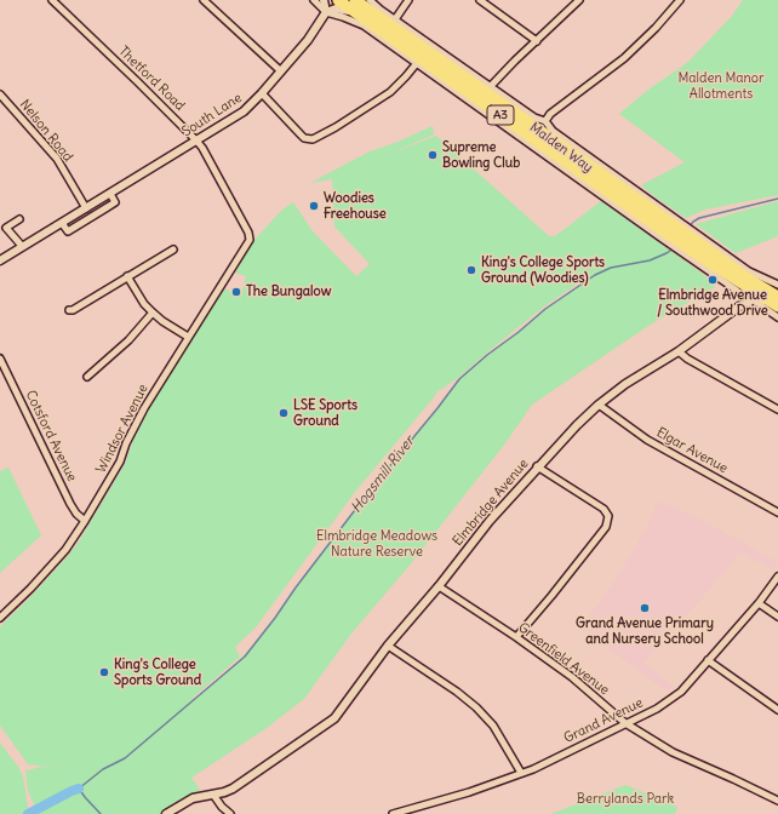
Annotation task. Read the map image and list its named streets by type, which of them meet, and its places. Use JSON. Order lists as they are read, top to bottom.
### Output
{
  "streets": {
    "highway": ["A3", "Malden Way"],
    "street": [
      "Thetford Road",
      "South Lane",
      "Nelson Road",
      "Windsor Avenue",
      "Cotsford Avenue",
      "Elgar Avenue",
      "Elmbridge Avenue",
      "Greenfield Avenue",
      "Grand Avenue"
    ]
  },
  "crossings": [
    ["Thetford Road", "South Lane"],
    ["Thetford Road", "Windsor Avenue"],
    ["South Lane", "Nelson Road"],
    ["South Lane", "Malden Way"],
    ["A3", "Malden Way"],
    ["A3", "Elmbridge Avenue"],
    ["Malden Way", "Elmbridge Avenue"],
    ["Windsor Avenue", "Cotsford Avenue"],
    ["Elgar Avenue", "Elmbridge Avenue"],
    ["Elmbridge Avenue", "Greenfield Avenue"],
    ["Greenfield Avenue", "Grand Avenue"]
  ],
  "water": ["Hogsmill River"],
  "parks": ["Malden Manor Allotments", "Elmbridge Meadows Nature Reserve", "Berrylands Park"],
  "places": [
    "Supreme Bowling Club",
    "Woodies Freehouse",
    "King's College Sports Ground (Woodies)",
    "Elmbridge Avenue / Southwood Drive",
    "The Bungalow",
    "LSE Sports Ground",
    "Grand Avenue Primary and Nursery School",
    "King's College Sports Ground"
  ]
}
